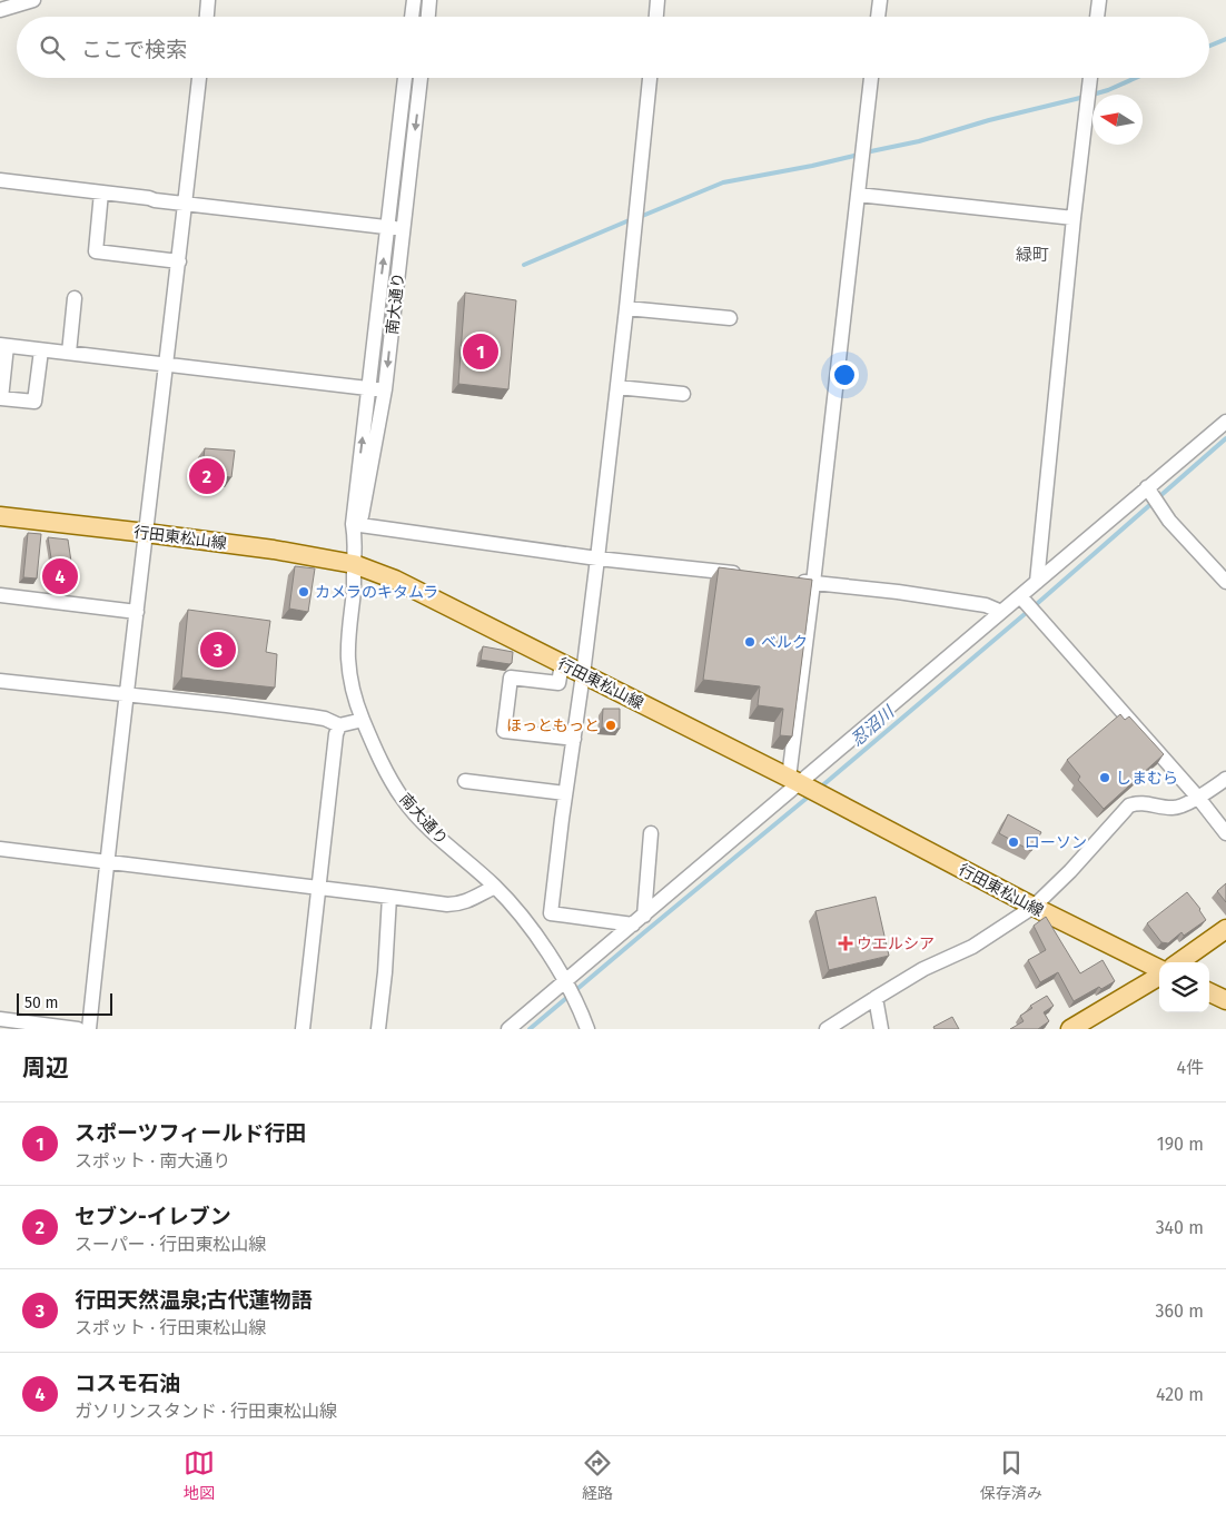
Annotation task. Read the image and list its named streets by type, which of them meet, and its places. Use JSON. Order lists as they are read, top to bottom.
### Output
{
  "streets": {
    "main road": ["行田東松山線"],
    "street": ["南大通り"]
  },
  "crossings": [
    ["南大通り", "行田東松山線"]
  ],
  "districts": ["緑町"],
  "water": ["忍沼川"],
  "places": {
    "other": [
      "カメラのキタムラ",
      "ベルク",
      "ほっともっと",
      "しまむら",
      "ローソン"
    ],
    "health": ["ウエルシア"]
  },
  "scale_bar": "50 m",
  "north": "left",
  "page": {
    "search": "ここで検索",
    "pins": [
      "1",
      "2",
      "4",
      "3"
    ],
    "scale": "50 m",
    "heading": ["周辺", "4件"],
    "list": [
      {
        "mark": "1",
        "name": "スポーツフィールド行田",
        "note": "スポット · 南大通り",
        "value": "190 m"
      },
      {
        "mark": "2",
        "name": "セブン-イレブン",
        "note": "スーパー · 行田東松山線",
        "value": "340 m"
      },
      {
        "mark": "3",
        "name": "行田天然温泉;古代蓮物語",
        "note": "スポット · 行田東松山線",
        "value": "360 m"
      },
      {
        "mark": "4",
        "name": "コスモ石油",
        "note": "ガソリンスタンド · 行田東松山線",
        "value": "420 m"
      }
    ],
    "nav": ["地図", "経路", "保存済み"]
  }
}
